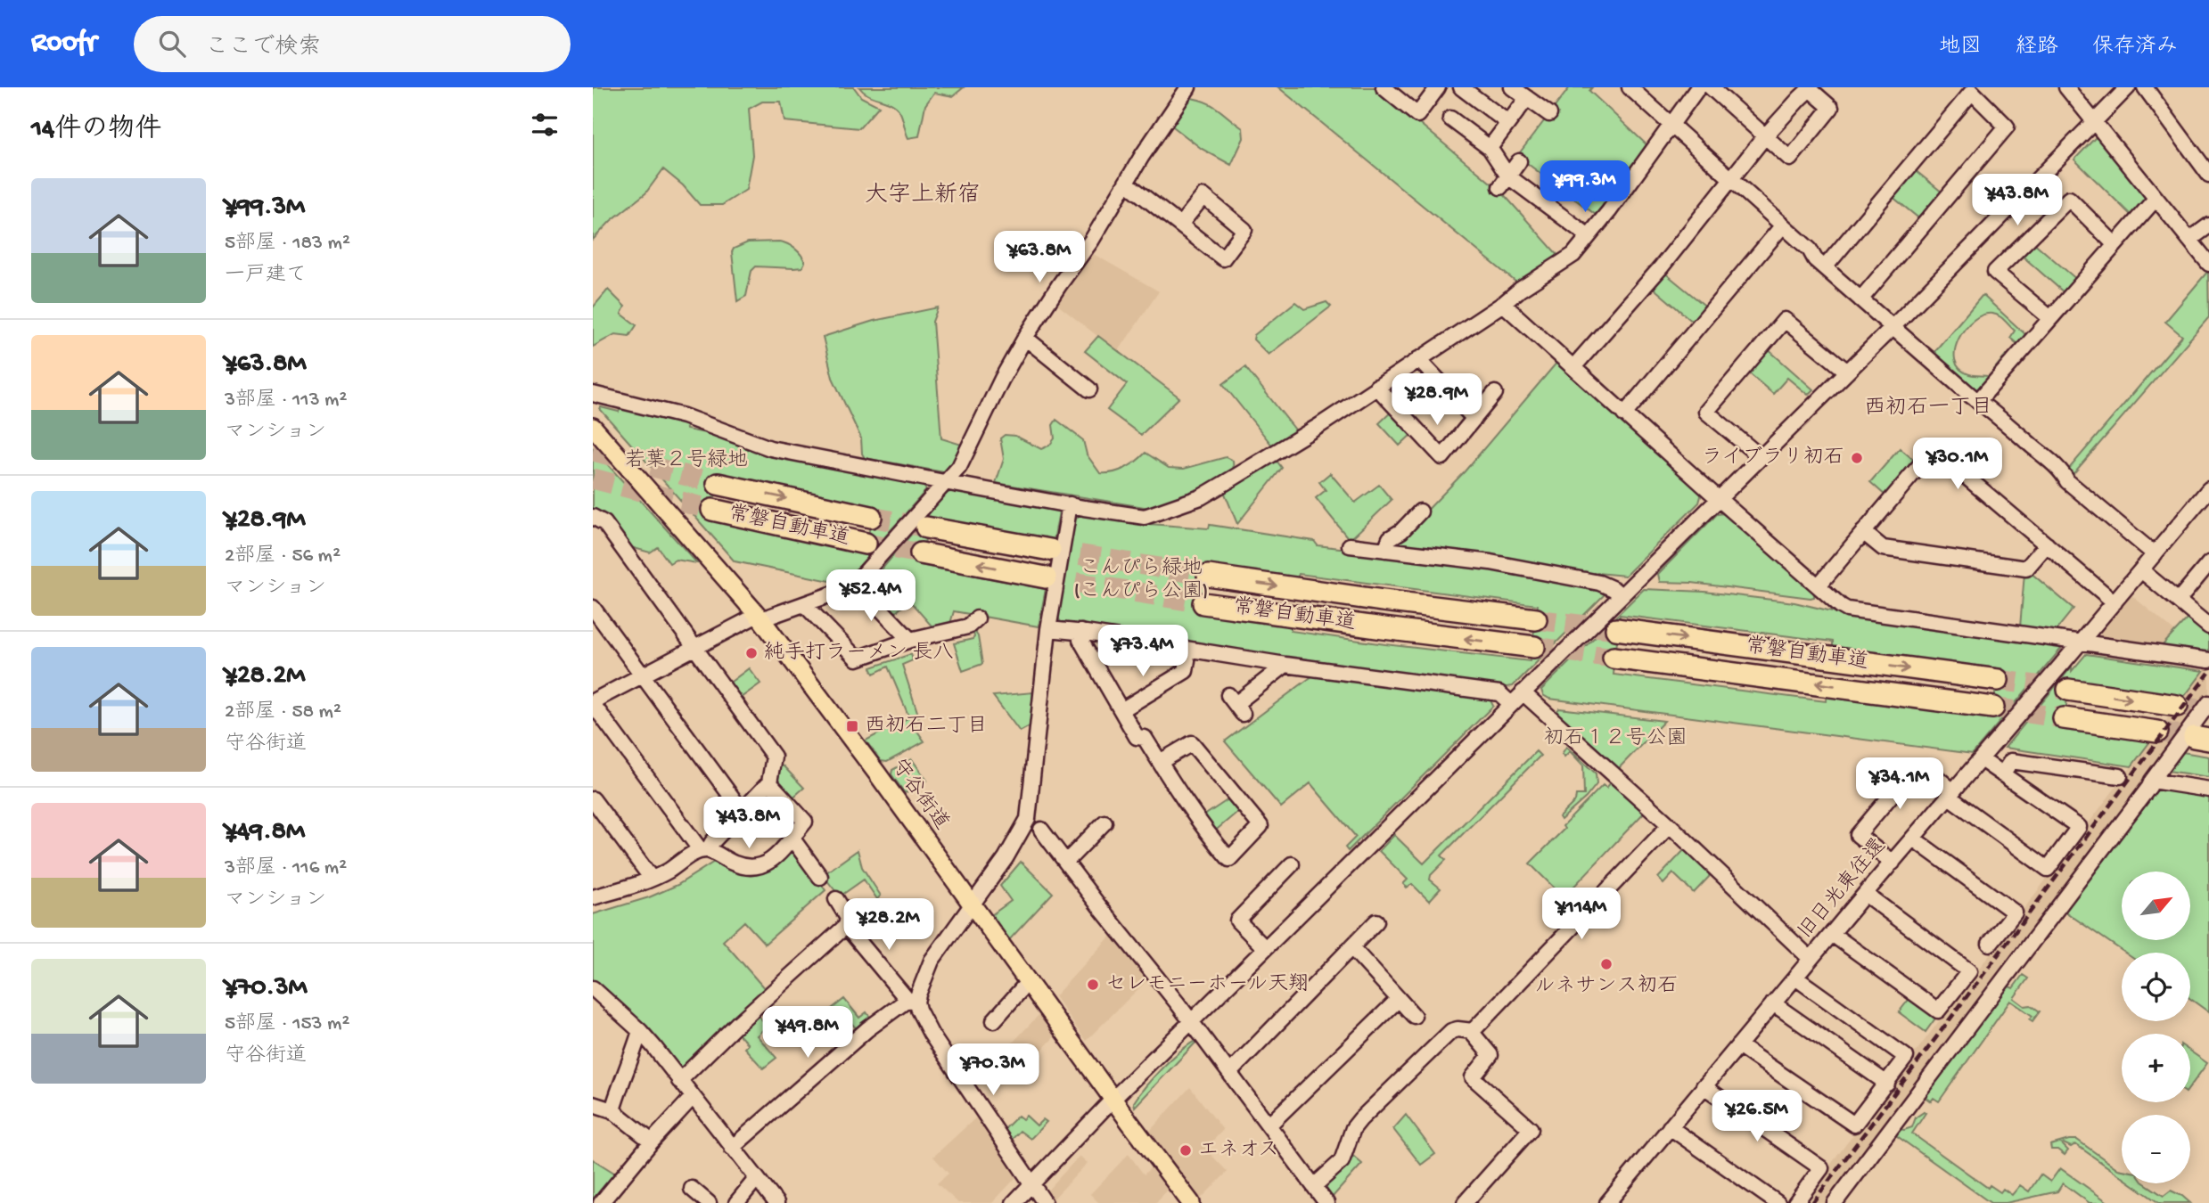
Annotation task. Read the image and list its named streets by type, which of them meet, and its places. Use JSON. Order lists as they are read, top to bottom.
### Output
{
  "streets": {
    "highway": ["常磐自動車道"],
    "main road": ["守谷街道"],
    "street": ["旧日光東往還"]
  },
  "districts": ["大字上新宿", "西初石一丁目"],
  "parks": ["若葉２号緑地", "こんぴら緑地 (こんぴら公園)", "初石１２号公園"],
  "places": {
    "other": [
      "ライブラリ初石",
      "純手打ラーメン 長八",
      "ルネサンス初石",
      "セレモニーホール天翔",
      "エネオス"
    ],
    "transit": ["西初石二丁目"]
  },
  "north": "top right",
  "page": {
    "header": "Roofr",
    "search": "ここで検索",
    "nav": ["地図", "経路", "保存済み"],
    "heading": "14件の物件",
    "price": [
      "¥99.3M",
      "¥43.8M",
      "¥63.8M",
      "¥28.9M",
      "¥30.1M",
      "¥52.4M",
      "¥73.4M",
      "¥34.1M",
      "¥43.8M",
      "¥114M",
      "¥28.2M",
      "¥49.8M",
      "¥70.3M",
      "¥26.5M"
    ],
    "list": [
      {
        "name": "¥99.3M",
        "note": "5部屋 · 183 m² · 一戸建て"
      },
      {
        "name": "¥63.8M",
        "note": "3部屋 · 113 m² · マンション"
      },
      {
        "name": "¥28.9M",
        "note": "2部屋 · 56 m² · マンション"
      },
      {
        "name": "¥28.2M",
        "note": "2部屋 · 58 m² · 守谷街道"
      },
      {
        "name": "¥49.8M",
        "note": "3部屋 · 116 m² · マンション"
      },
      {
        "name": "¥70.3M",
        "note": "5部屋 · 153 m² · 守谷街道"
      }
    ],
    "map_buttons": ["+", "−"]
  }
}
